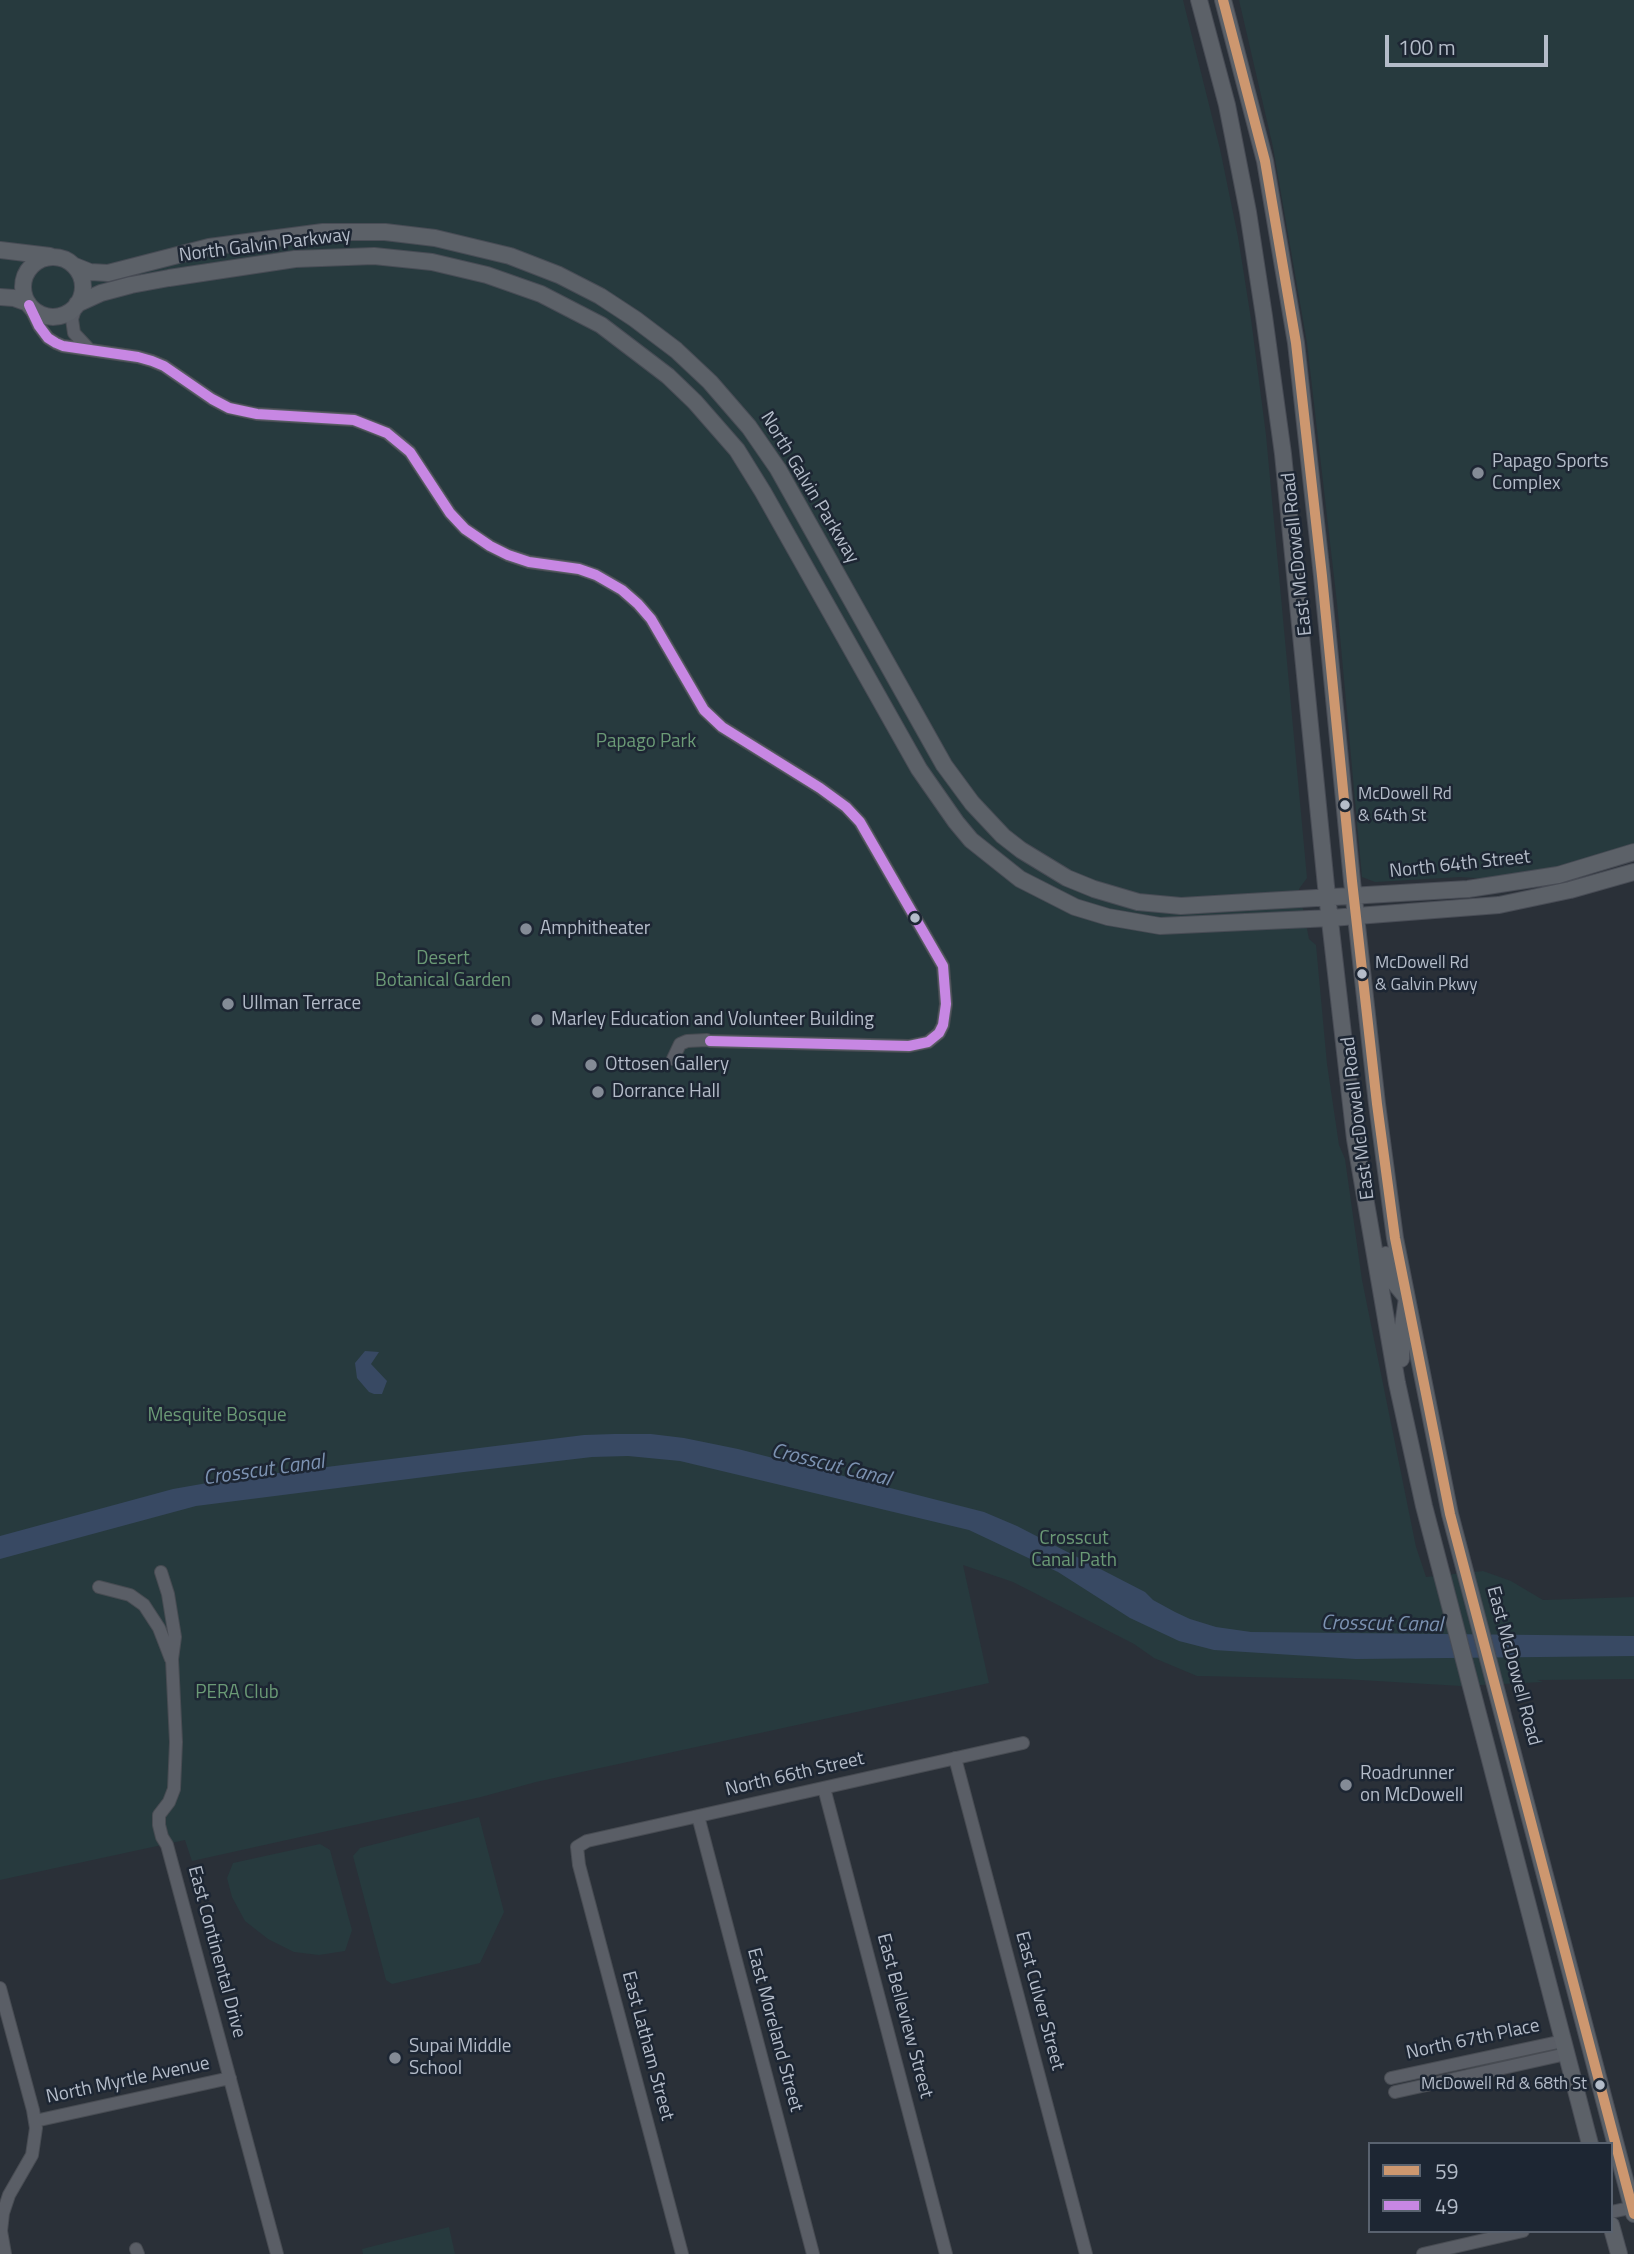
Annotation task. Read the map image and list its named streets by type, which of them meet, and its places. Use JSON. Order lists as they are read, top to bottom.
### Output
{
  "streets": {
    "main road": ["North Galvin Parkway", "East McDowell Road", "North 64th Street"],
    "street": [
      "North 66th Street",
      "East Continental Drive",
      "East Culver Street",
      "East Belleview Street",
      "East Moreland Street",
      "North 67th Place",
      "East Latham Street",
      "North Myrtle Avenue"
    ]
  },
  "crossings": [
    ["North Galvin Parkway", "East McDowell Road"],
    ["North Galvin Parkway", "North 64th Street"],
    ["East McDowell Road", "North 64th Street"],
    ["East McDowell Road", "North 67th Place"],
    ["North 66th Street", "East Culver Street"],
    ["North 66th Street", "East Belleview Street"],
    ["North 66th Street", "East Moreland Street"],
    ["North 66th Street", "East Latham Street"],
    ["East Continental Drive", "North Myrtle Avenue"]
  ],
  "water": ["Crosscut Canal"],
  "parks": [
    "Papago Park",
    "Desert Botanical Garden",
    "Mesquite Bosque",
    "Crosscut Canal Path",
    "PERA Club"
  ],
  "places": [
    "Papago Sports Complex",
    "McDowell Rd & 64th St",
    "Amphitheater",
    "McDowell Rd & Galvin Pkwy",
    "Ullman Terrace",
    "Marley Education and Volunteer Building",
    "Ottosen Gallery",
    "Dorrance Hall",
    "Roadrunner on McDowell",
    "Supai Middle School",
    "McDowell Rd & 68th St"
  ],
  "lines": ["transit line 59", "transit line 49"],
  "legend": ["59", "49"],
  "scale_bar": "100 m"
}
